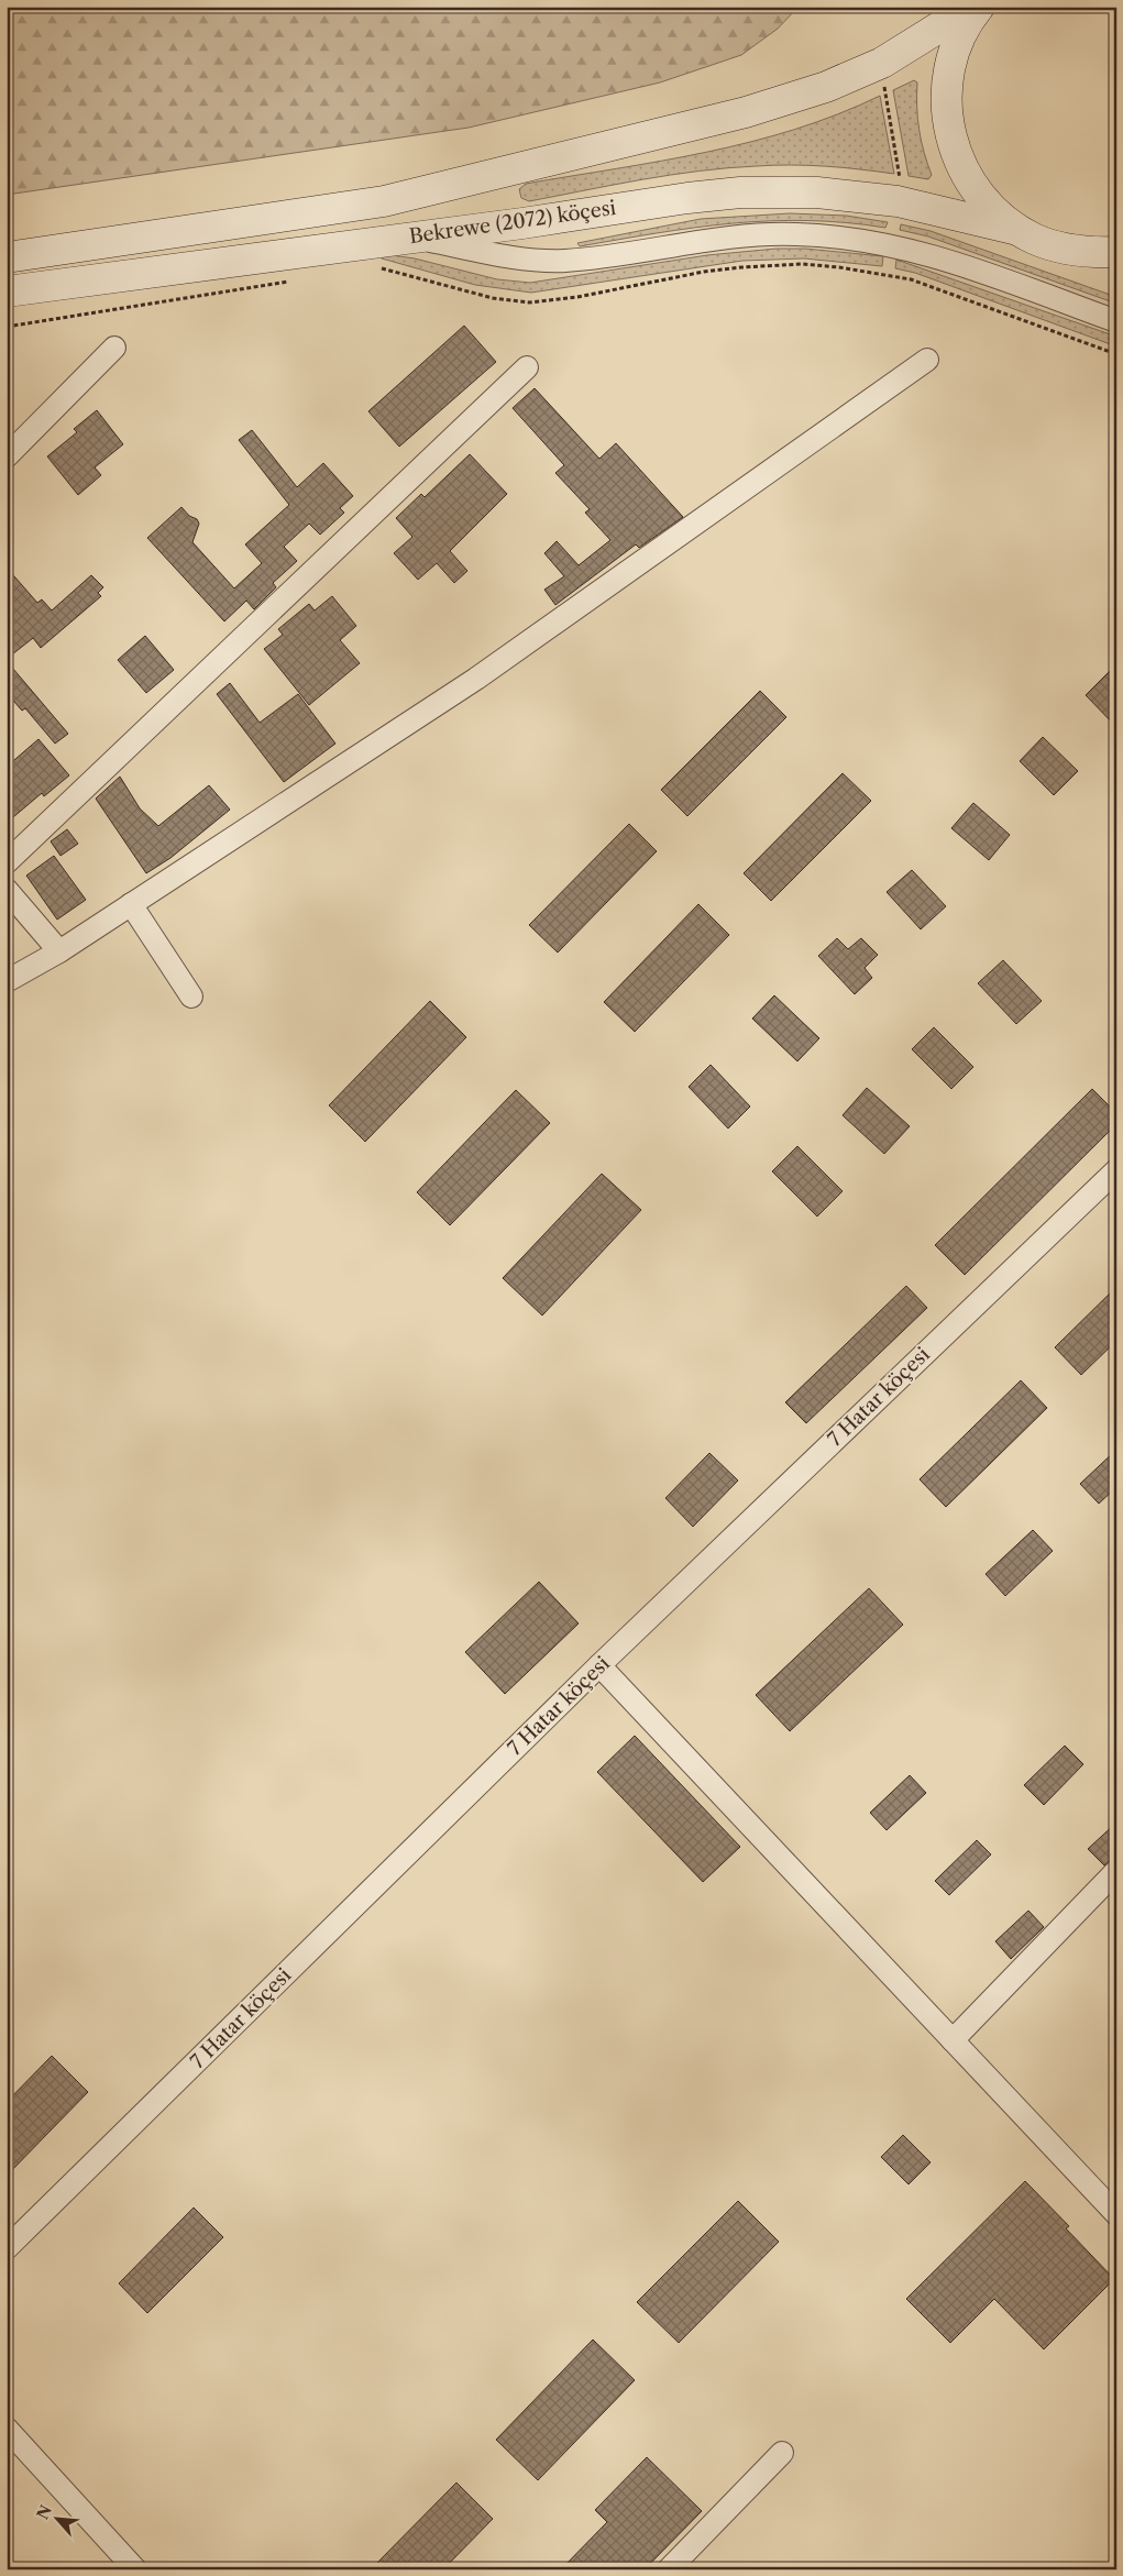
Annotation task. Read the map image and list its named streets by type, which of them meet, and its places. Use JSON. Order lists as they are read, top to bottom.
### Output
{
  "streets": {
    "main road": ["Bekrewe (2072) köçesi"],
    "street": ["7 Hatar köçesi"]
  },
  "north": "top left"
}
